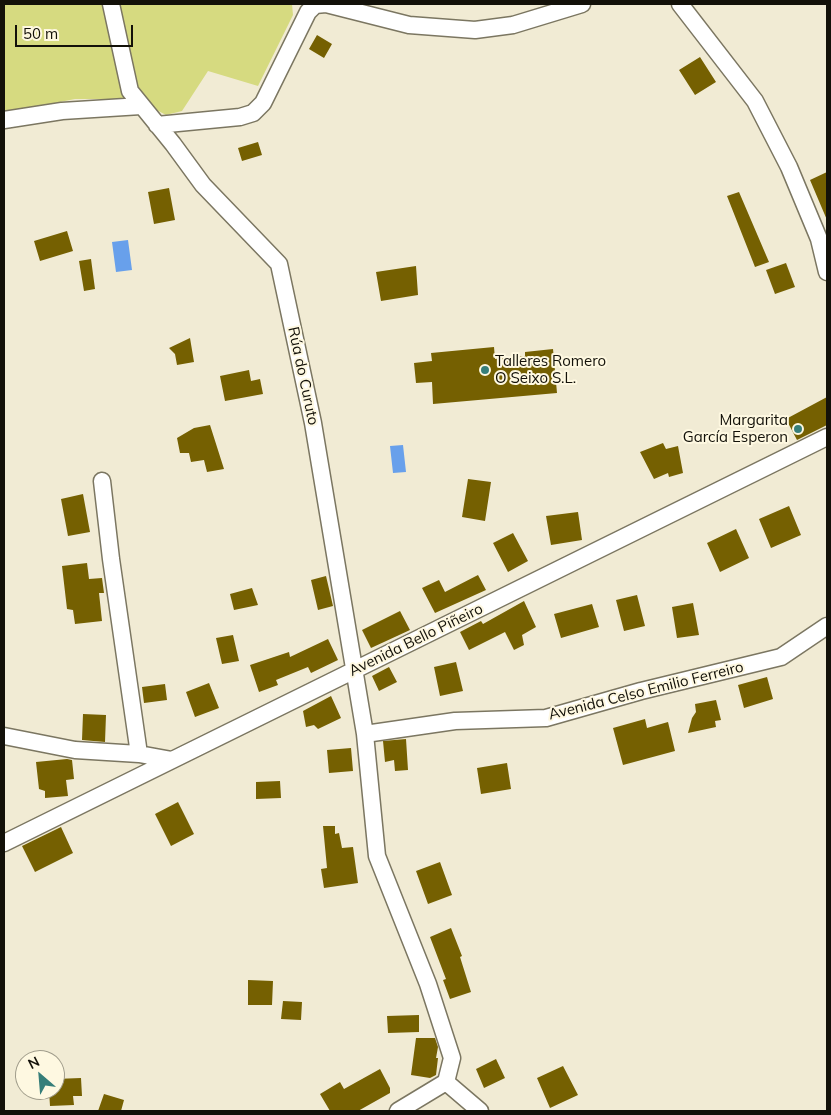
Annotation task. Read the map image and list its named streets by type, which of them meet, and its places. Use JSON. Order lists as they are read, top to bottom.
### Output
{
  "streets": {
    "street": ["Rúa do Curuto", "Avenida Bello Piñeiro", "Avenida Celso Emilio Ferreiro"]
  },
  "crossings": [
    ["Rúa do Curuto", "Avenida Bello Piñeiro"]
  ],
  "places": ["Talleres Romero O Seixo S.L.", "Margarita García Esperon"],
  "scale_bar": "50 m",
  "north": "top left"
}
